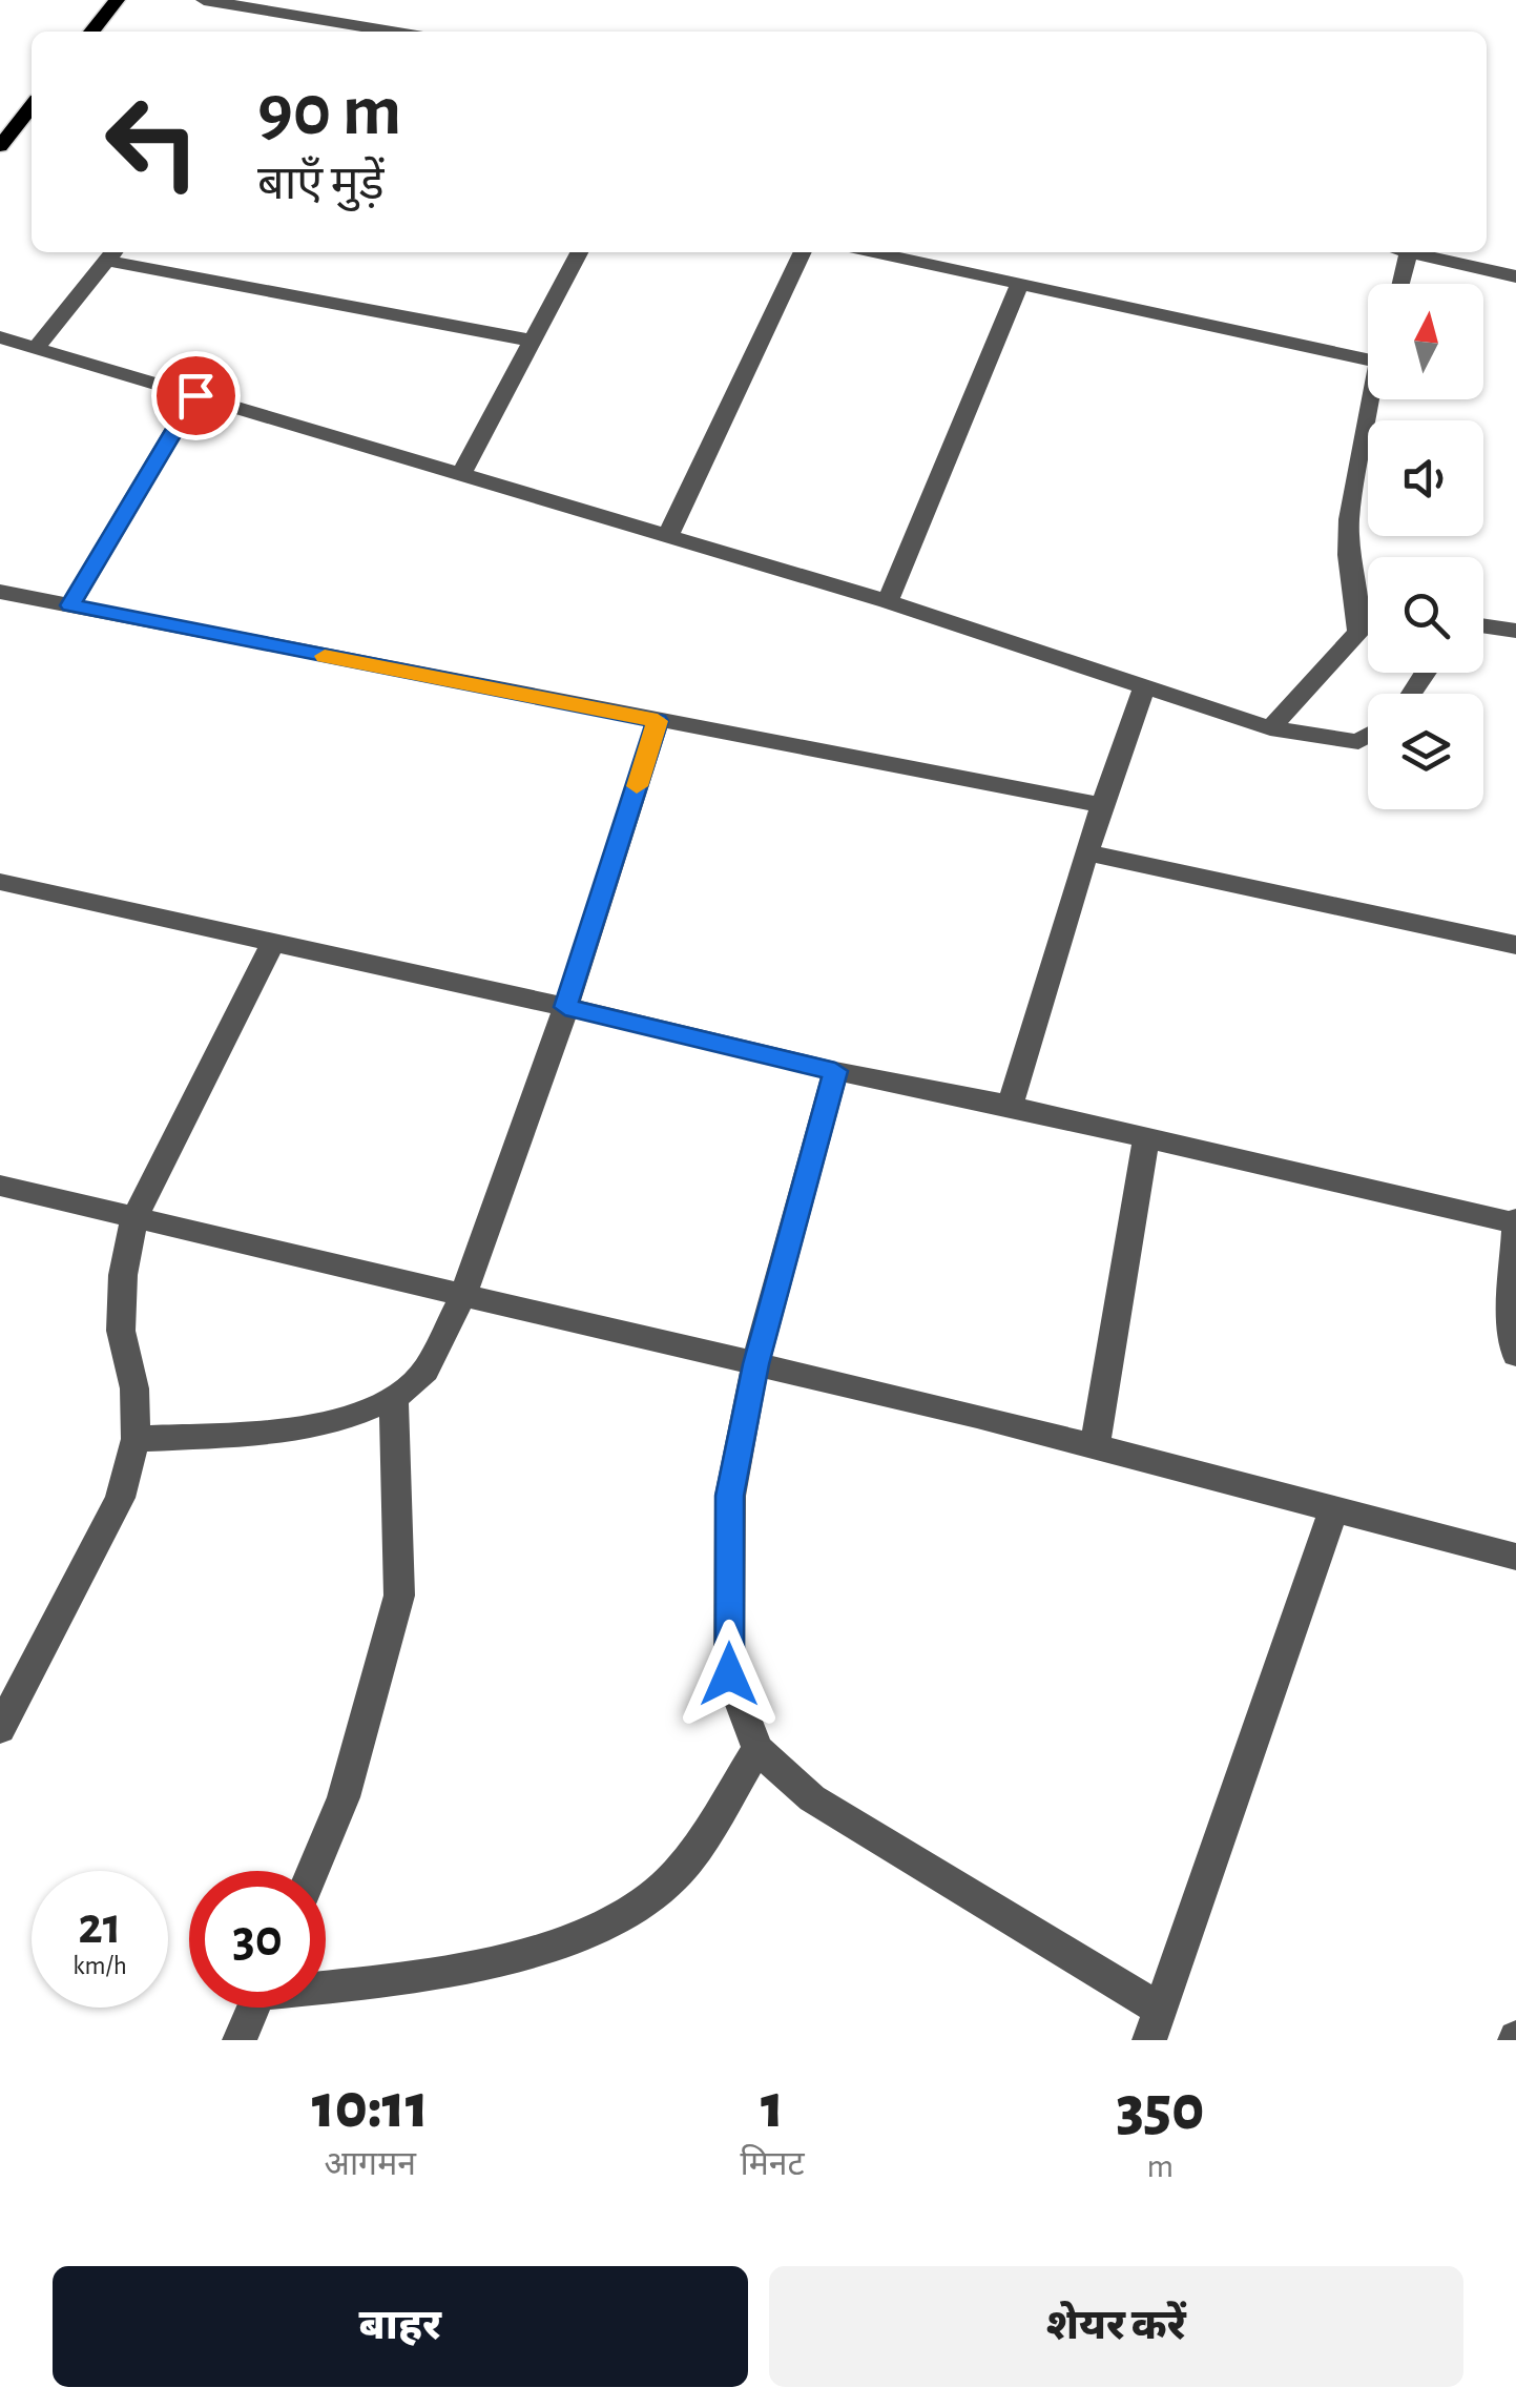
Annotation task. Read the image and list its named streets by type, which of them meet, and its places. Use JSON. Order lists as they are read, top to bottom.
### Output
{
  "north": "top",
  "page": {
    "turn": ["90 m", "बाएँ मुड़ें"],
    "speed": "21 km/h",
    "limit": "30",
    "eta": [
      "10:11",
      "आगमन",
      "1",
      "मिनट",
      "350",
      "m"
    ],
    "buttons": ["बाहर", "शेयर करें"]
  }
}
